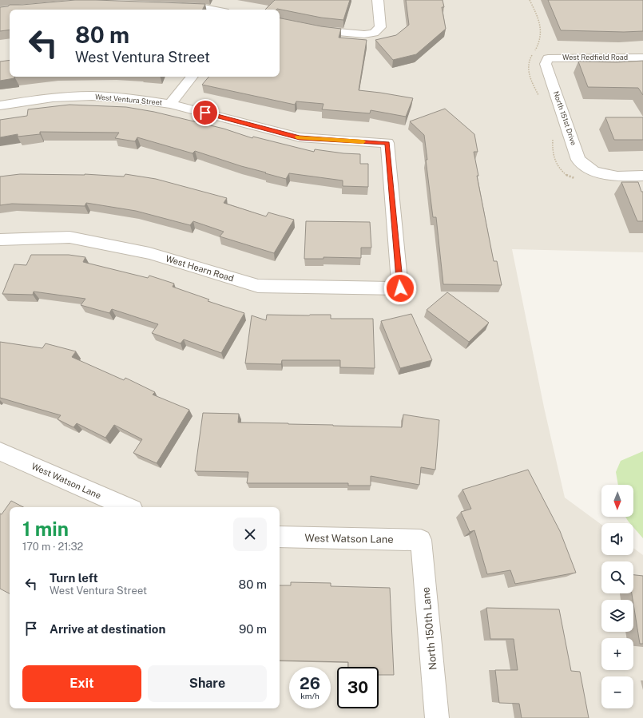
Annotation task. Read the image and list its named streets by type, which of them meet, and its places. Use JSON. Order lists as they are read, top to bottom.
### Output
{
  "streets": {
    "street": [
      "West Redfield Road",
      "West Ventura Street",
      "North 151st Drive",
      "West Hearn Road",
      "West Watson Lane",
      "North 150th Lane"
    ]
  },
  "crossings": [
    ["West Redfield Road", "North 151st Drive"],
    ["West Ventura Street", "West Hearn Road"],
    ["West Watson Lane", "North 150th Lane"]
  ],
  "north": "bottom",
  "page": {
    "turn": ["80 m", "West Ventura Street"],
    "map_buttons": ["+", "−"],
    "heading": ["1 min", "170 m · 21:32"],
    "list": [
      {
        "name": "Turn left",
        "note": "West Ventura Street",
        "value": "80 m"
      },
      {
        "name": "Arrive at destination",
        "value": "90 m"
      }
    ],
    "buttons": ["Exit", "Share"],
    "speed": "26 km/h",
    "limit": "30"
  }
}
